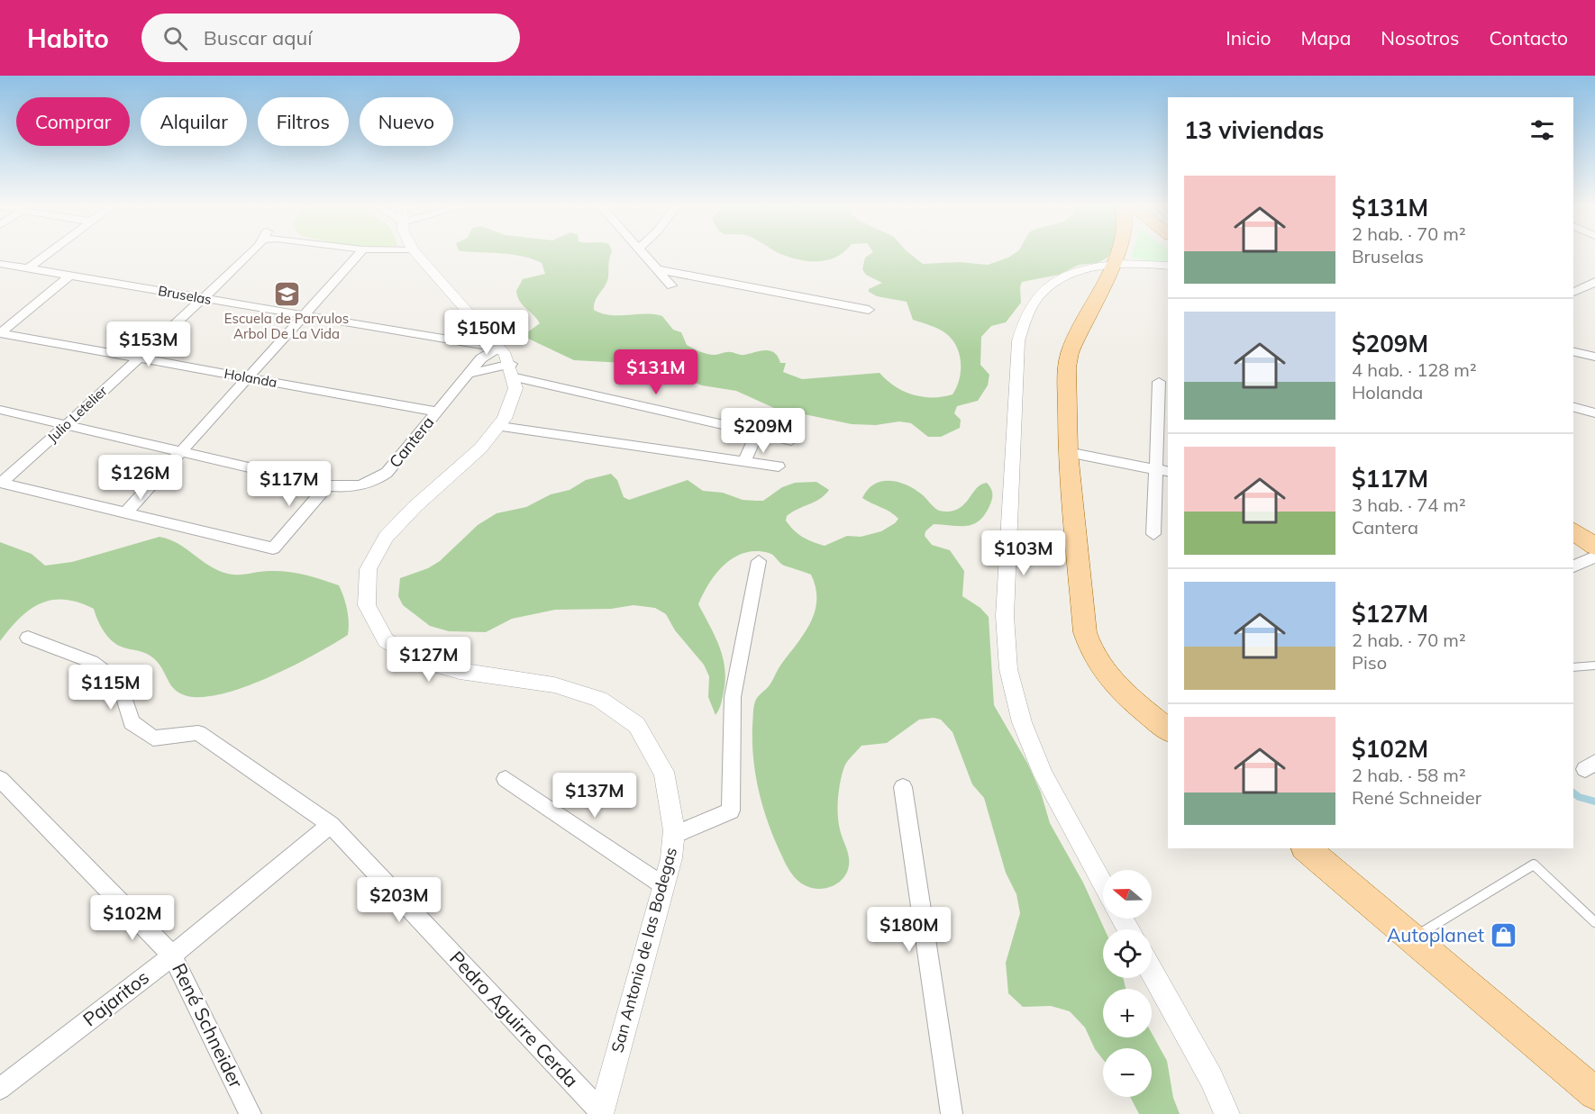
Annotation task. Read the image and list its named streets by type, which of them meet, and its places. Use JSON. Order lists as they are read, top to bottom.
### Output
{
  "streets": {
    "street": [
      "Bruselas",
      "Holanda",
      "Julio Letelier",
      "Cantera",
      "San Antonio de las Bodegas",
      "Pajaritos",
      "Pedro Aguirre Cerda",
      "René Schneider"
    ]
  },
  "crossings": [
    ["Bruselas", "Julio Letelier"],
    ["Bruselas", "Cantera"],
    ["Holanda", "Julio Letelier"],
    ["Holanda", "Cantera"],
    ["Julio Letelier", "Cantera"],
    ["San Antonio de las Bodegas", "Pedro Aguirre Cerda"],
    ["Pajaritos", "Pedro Aguirre Cerda"],
    ["Pajaritos", "René Schneider"]
  ],
  "places": {
    "school or university": ["Escuela de Parvulos Arbol De La Vida"],
    "shop": ["Autoplanet"]
  },
  "north": "left",
  "page": {
    "header": "Habito",
    "search": "Buscar aquí",
    "nav": [
      "Inicio",
      "Mapa",
      "Nosotros",
      "Contacto"
    ],
    "chip": [
      "Comprar",
      "Alquilar",
      "Filtros",
      "Nuevo"
    ],
    "heading": "13 viviendas",
    "list": [
      {
        "name": "$131M",
        "note": "2 hab. · 70 m² · Bruselas"
      },
      {
        "name": "$209M",
        "note": "4 hab. · 128 m² · Holanda"
      },
      {
        "name": "$117M",
        "note": "3 hab. · 74 m² · Cantera"
      },
      {
        "name": "$127M",
        "note": "2 hab. · 70 m² · Piso"
      },
      {
        "name": "$102M",
        "note": "2 hab. · 58 m² · René Schneider"
      }
    ],
    "price": [
      "$150M",
      "$153M",
      "$131M",
      "$209M",
      "$126M",
      "$117M",
      "$103M",
      "$127M",
      "$115M",
      "$137M",
      "$203M",
      "$102M",
      "$180M"
    ],
    "map_buttons": ["+", "−"]
  }
}
